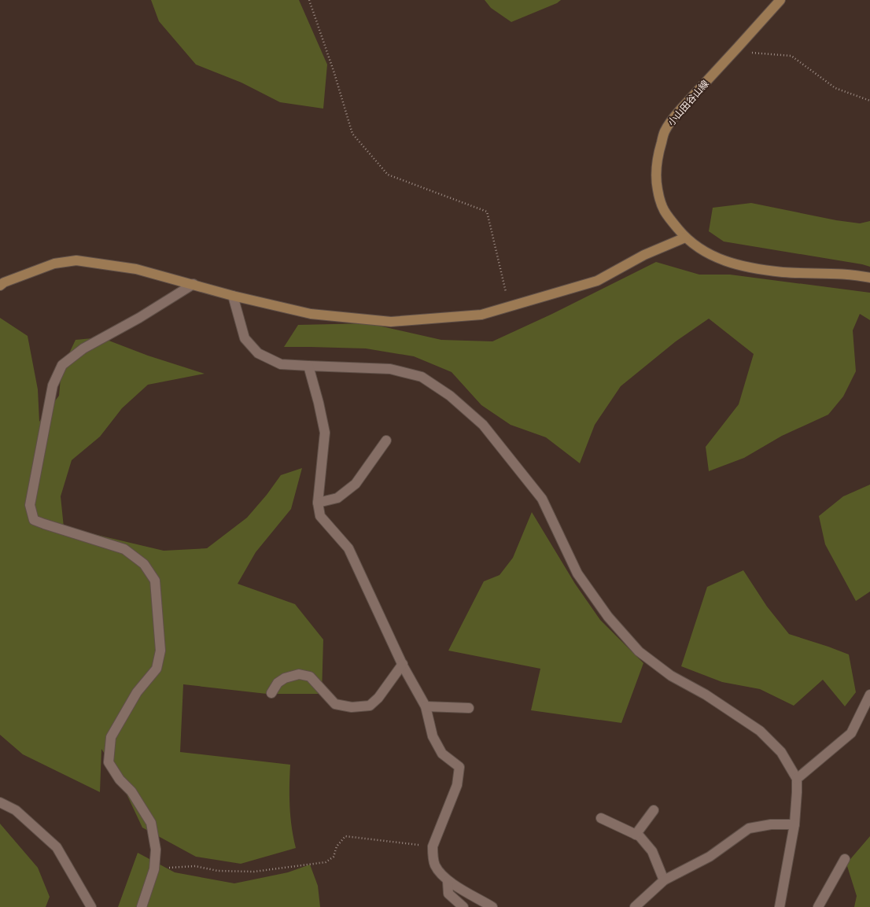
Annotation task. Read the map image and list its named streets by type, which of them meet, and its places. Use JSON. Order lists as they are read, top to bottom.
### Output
{
  "streets": {
    "street": ["小山田谷山線"]
  }
}
